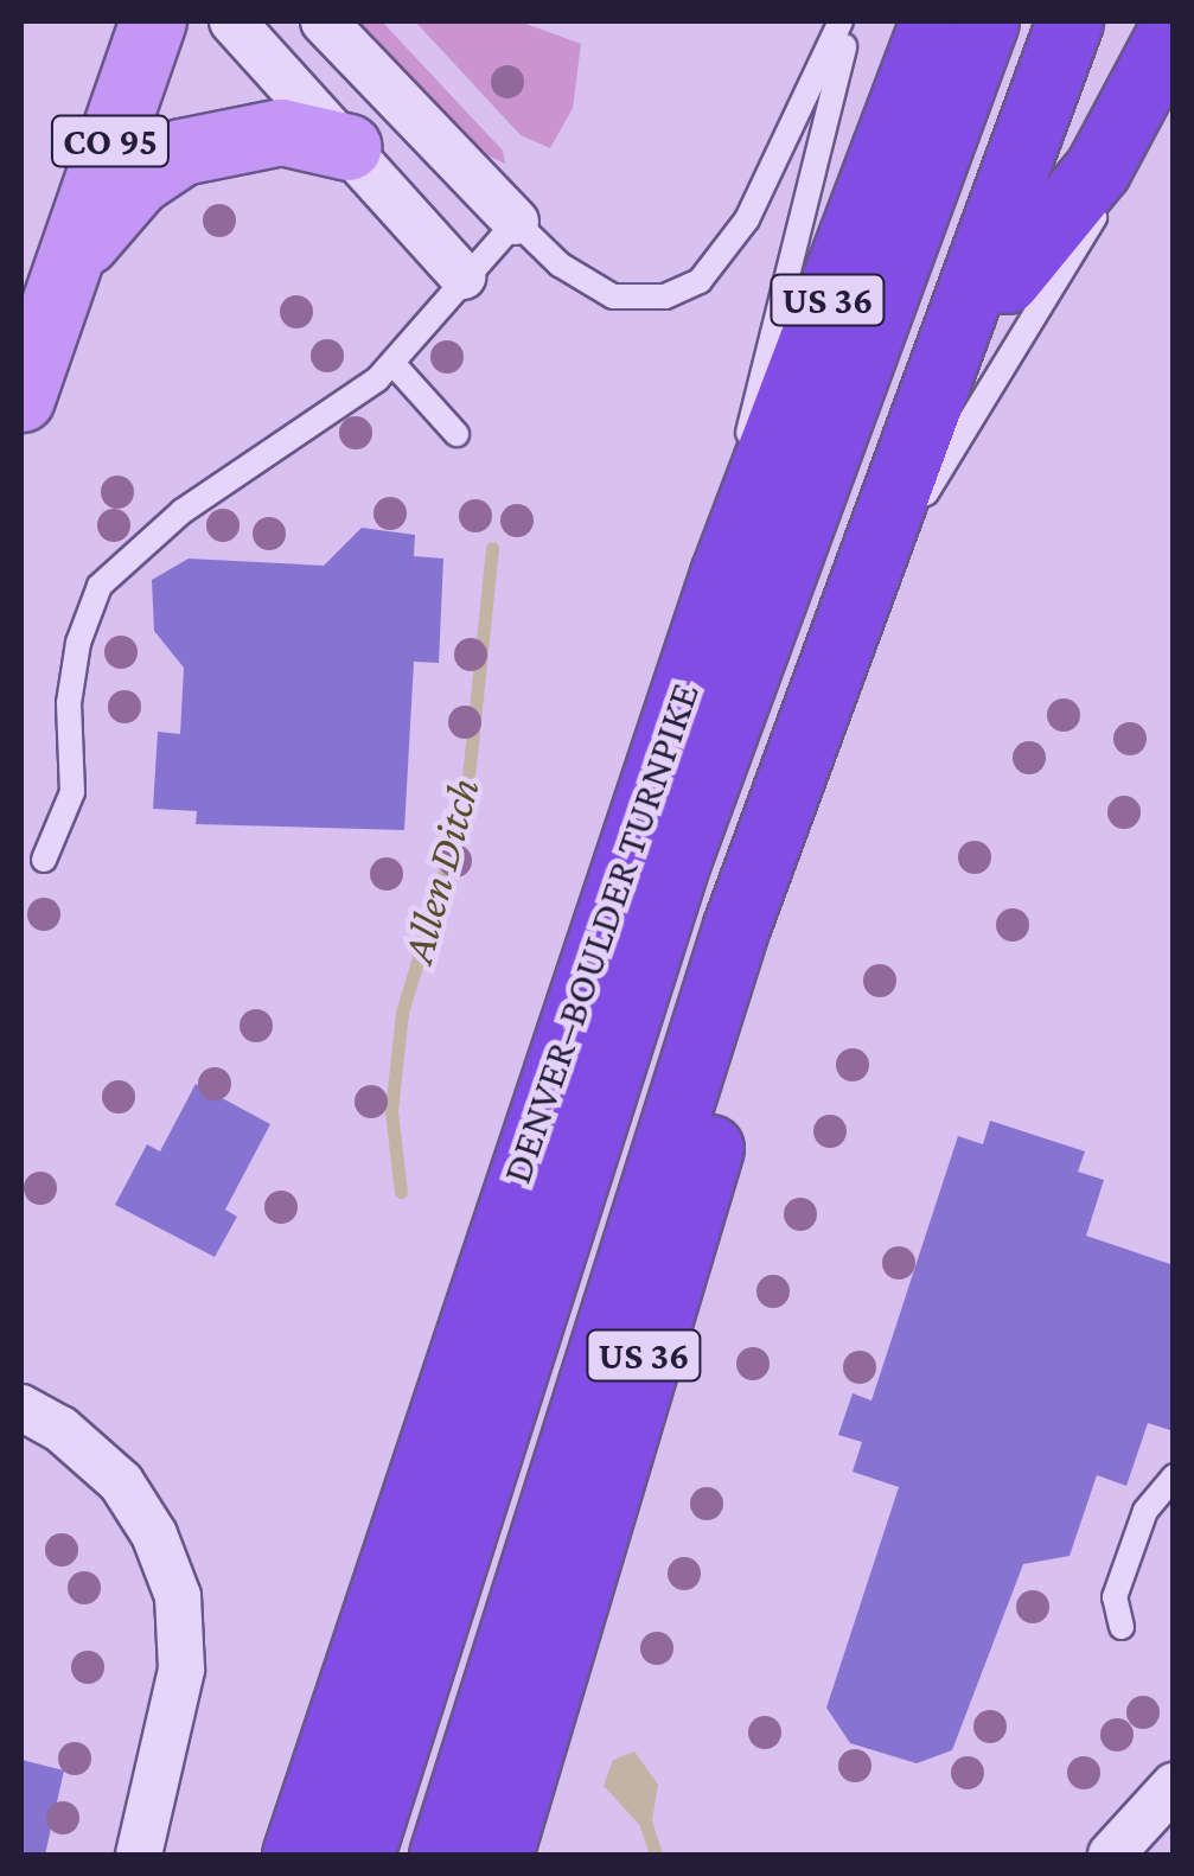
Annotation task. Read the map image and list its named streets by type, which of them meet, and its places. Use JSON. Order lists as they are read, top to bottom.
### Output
{
  "streets": {
    "highway": ["US 36", "DENVER–BOULDER TURNPIKE"],
    "main road": ["CO 95"]
  },
  "water": ["Allen Ditch"]
}
